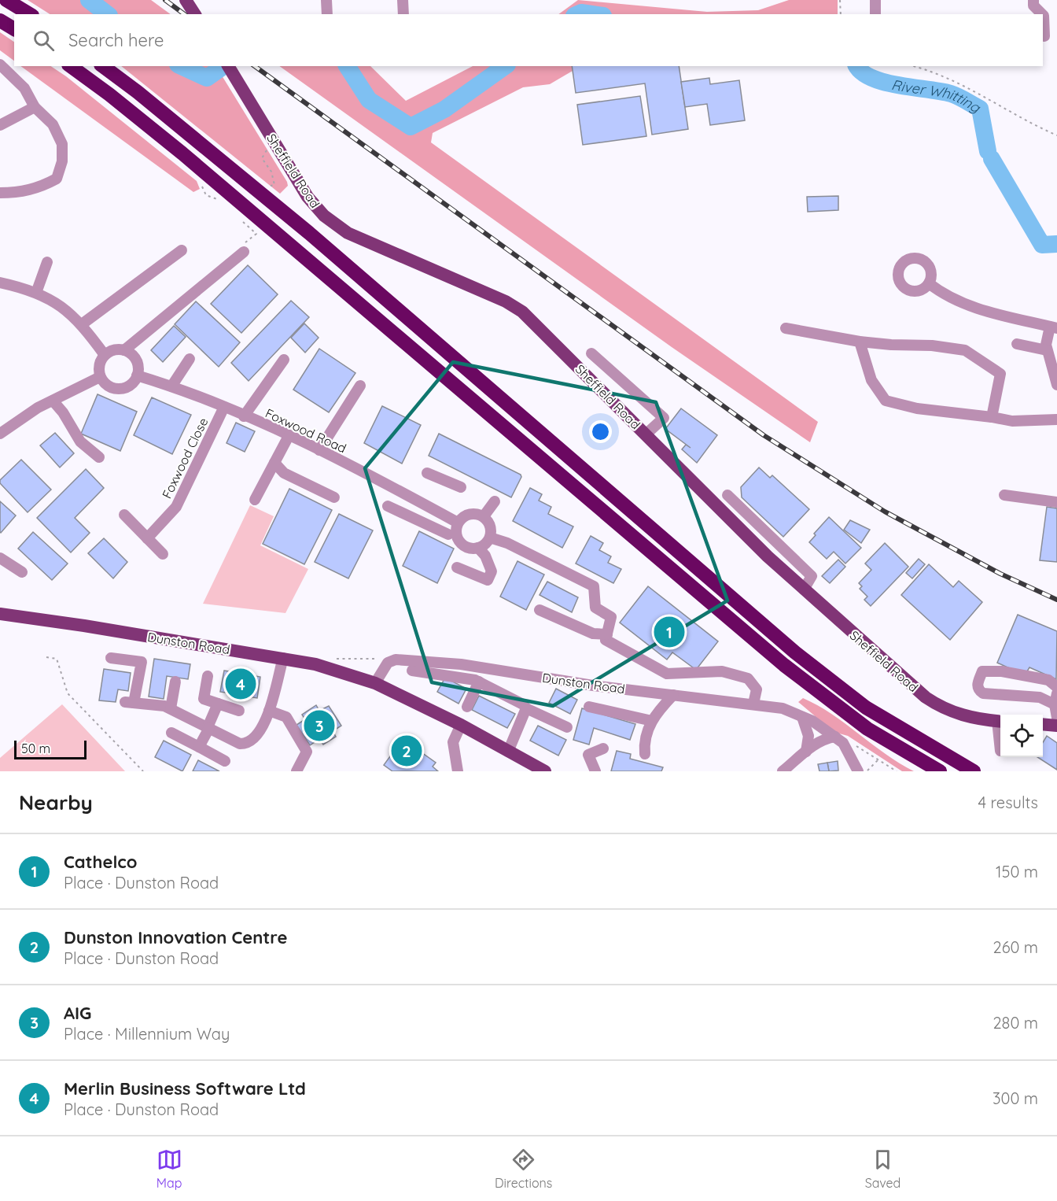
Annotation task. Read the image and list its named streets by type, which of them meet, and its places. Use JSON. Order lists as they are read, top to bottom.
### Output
{
  "streets": {
    "main road": ["Sheffield Road", "Dunston Road"],
    "street": ["Foxwood Road", "Foxwood Close"]
  },
  "crossings": [
    ["Foxwood Road", "Foxwood Close"]
  ],
  "water": ["River Whitting"],
  "scale_bar": "50 m",
  "page": {
    "search": "Search here",
    "pins": [
      "1",
      "4",
      "3",
      "2"
    ],
    "scale": "50 m",
    "heading": ["Nearby", "4 results"],
    "list": [
      {
        "mark": "1",
        "name": "Cathelco",
        "note": "Place · Dunston Road",
        "value": "150 m"
      },
      {
        "mark": "2",
        "name": "Dunston Innovation Centre",
        "note": "Place · Dunston Road",
        "value": "260 m"
      },
      {
        "mark": "3",
        "name": "AIG",
        "note": "Place · Millennium Way",
        "value": "280 m"
      },
      {
        "mark": "4",
        "name": "Merlin Business Software Ltd",
        "note": "Place · Dunston Road",
        "value": "300 m"
      }
    ],
    "nav": ["Map", "Directions", "Saved"]
  }
}
